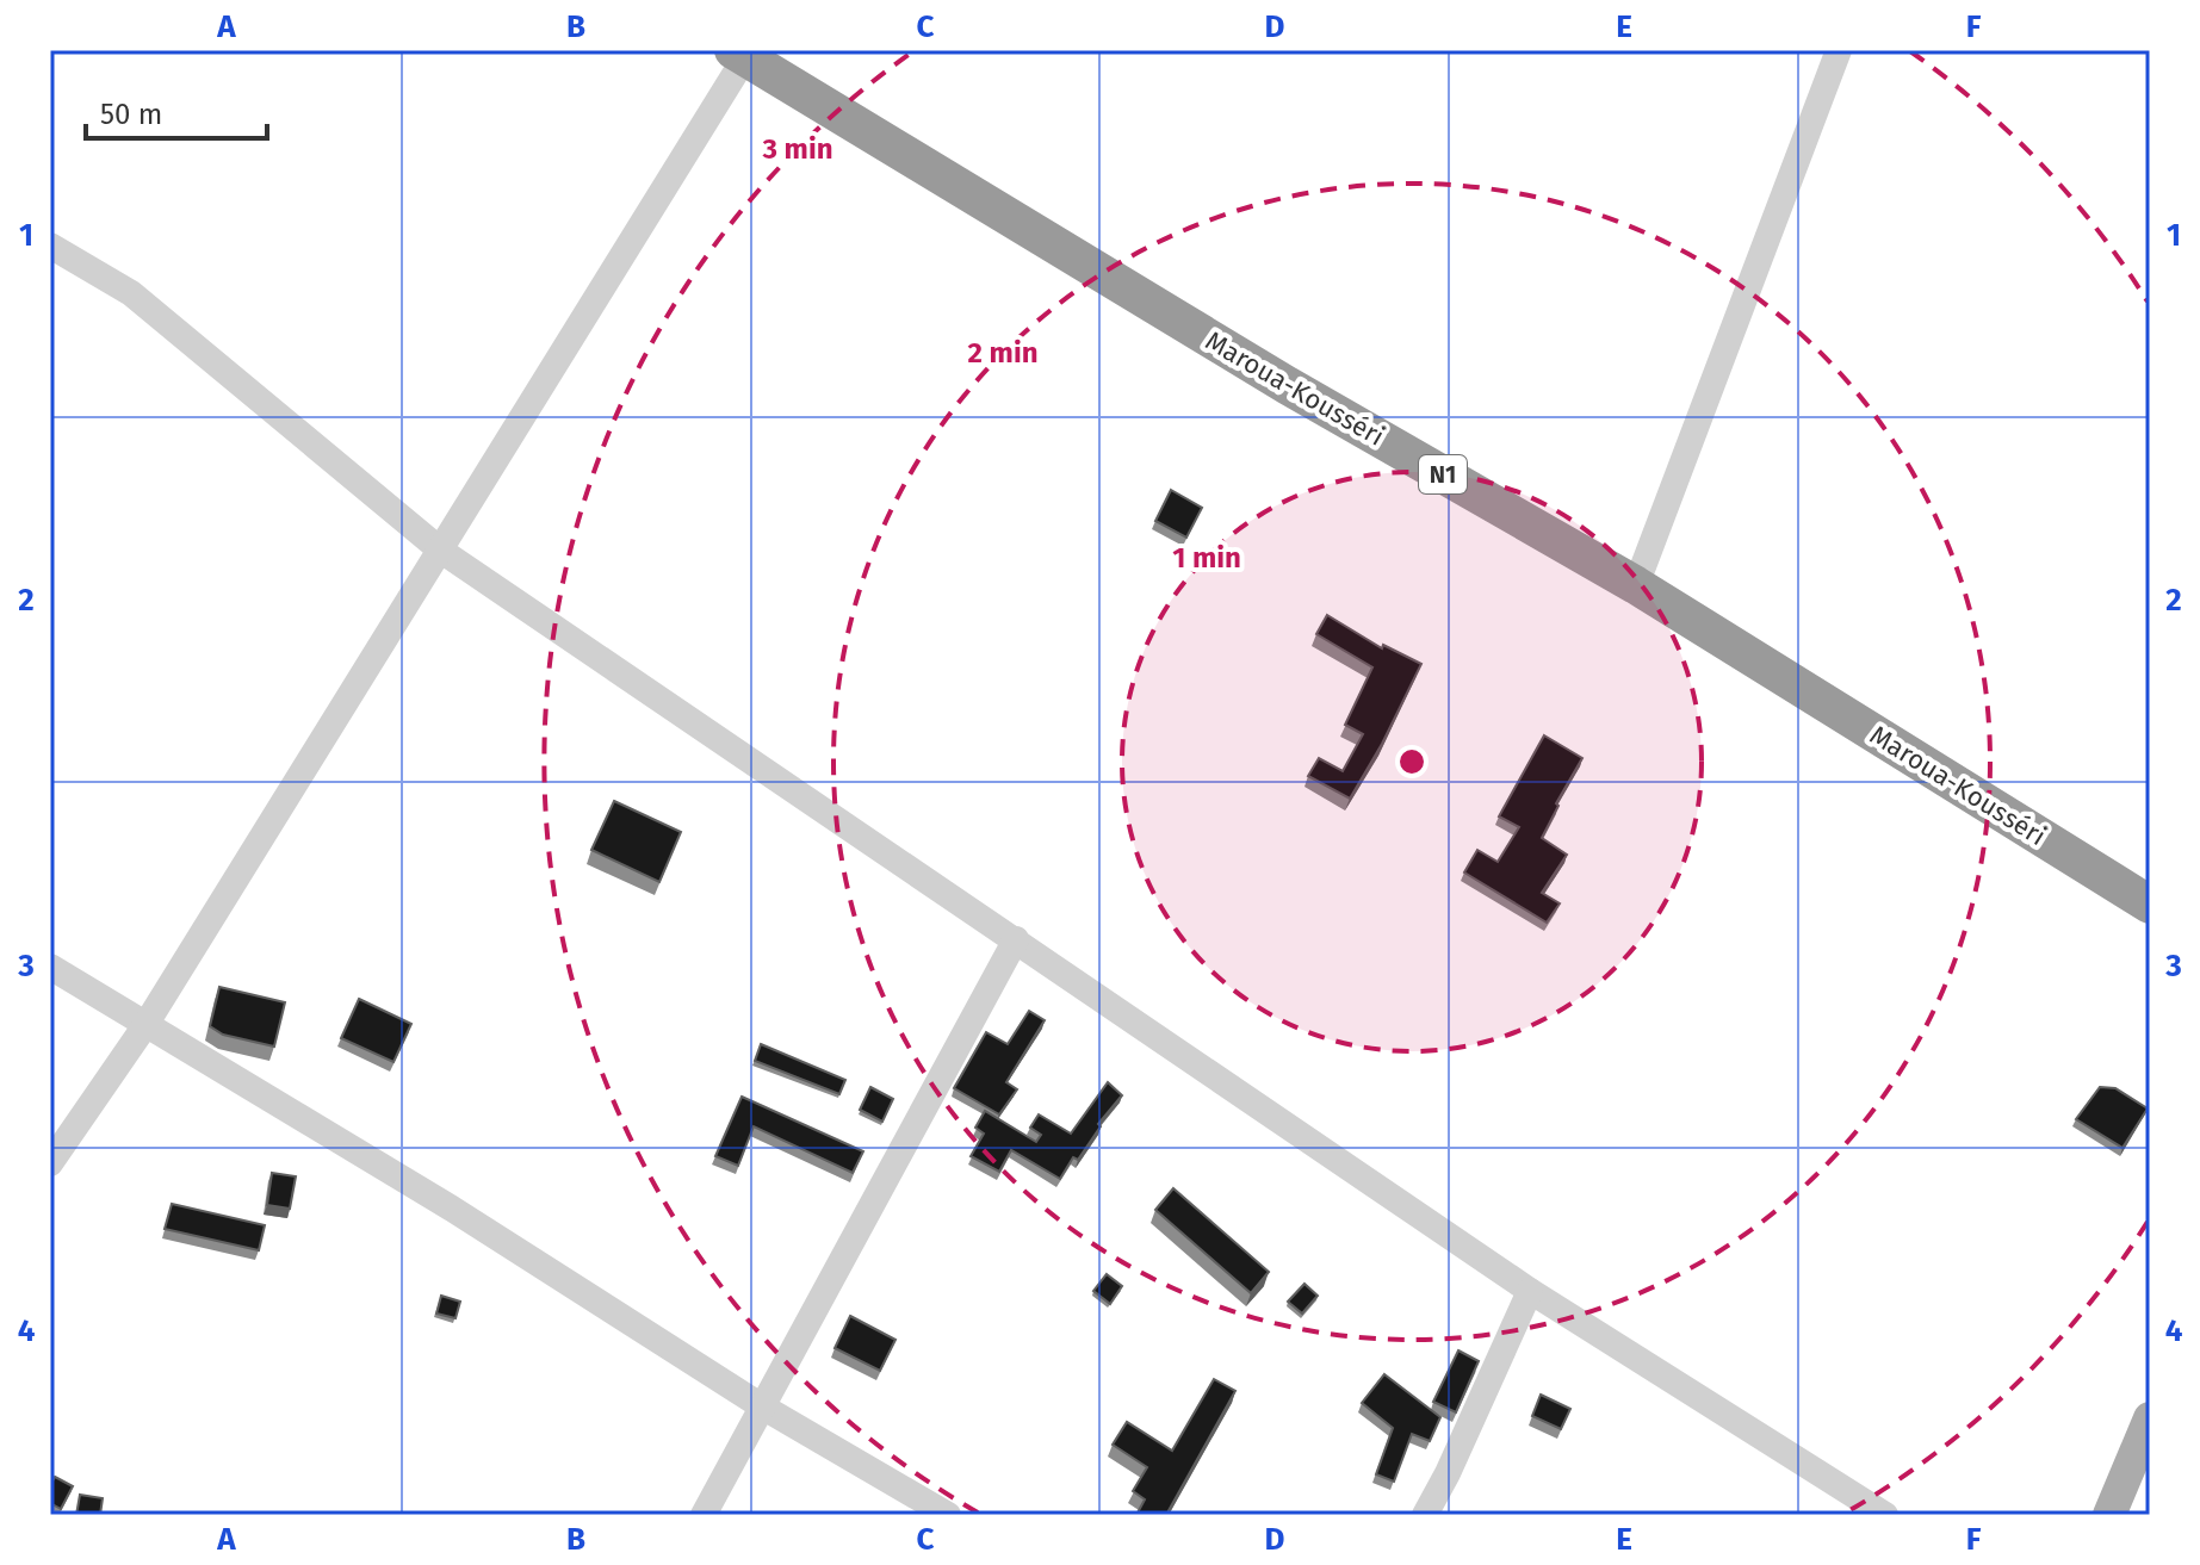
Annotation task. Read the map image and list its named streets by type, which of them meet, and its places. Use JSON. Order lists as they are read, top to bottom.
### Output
{
  "streets": {
    "highway": ["Maroua-Kousséri", "N1"]
  },
  "scale_bar": "50 m",
  "grid": {
    "columns": [
      "A",
      "B",
      "C",
      "D",
      "E",
      "F"
    ],
    "rows": [
      "1",
      "2",
      "3",
      "4"
    ]
  },
  "rings": ["3 min", "2 min", "1 min"]
}
